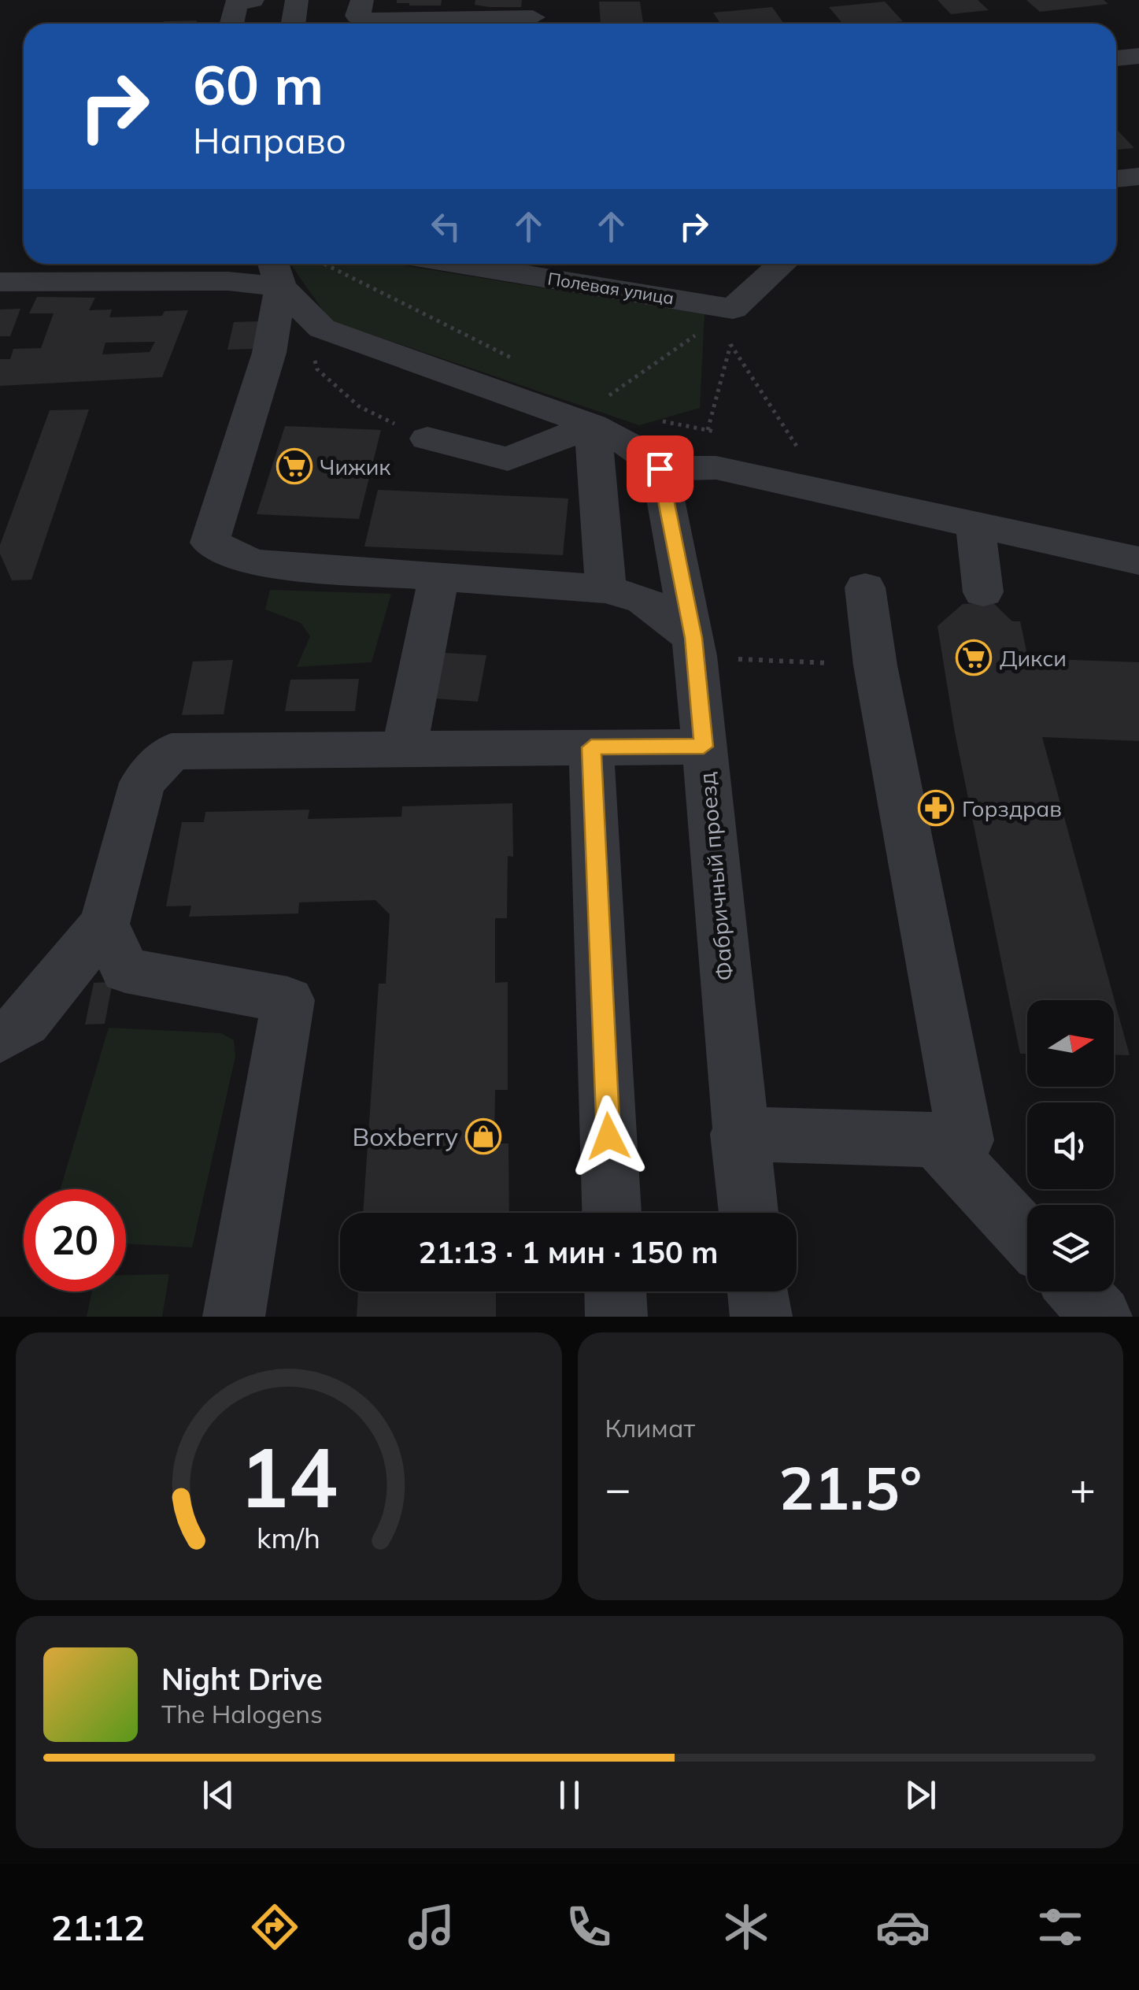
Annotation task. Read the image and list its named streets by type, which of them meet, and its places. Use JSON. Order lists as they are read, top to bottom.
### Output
{
  "streets": {
    "street": ["Полевая улица", "Фабричный проезд"]
  },
  "places": {
    "supermarket": ["Чижик", "Дикси"],
    "pharmacy": ["Горздрав"],
    "shop": ["Boxberry"]
  },
  "north": "right",
  "page": {
    "turn": ["60 m", "Направо"],
    "limit": "20",
    "trip": "21:13 · 1 мин · 150 m",
    "tile": "Климат",
    "heat": ["−", "21.5°", "+"],
    "song": ["Night Drive", "The Halogens"],
    "tabs": "21:12",
    "gauge": ["14", "km/h"]
  }
}
